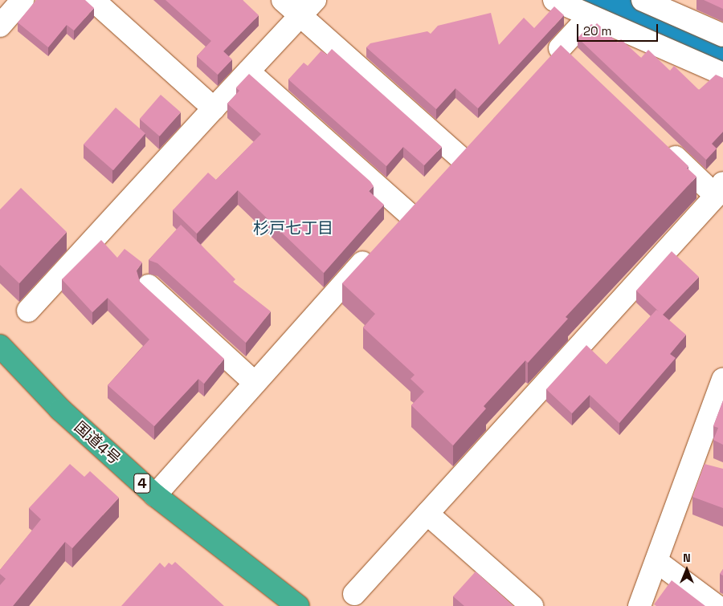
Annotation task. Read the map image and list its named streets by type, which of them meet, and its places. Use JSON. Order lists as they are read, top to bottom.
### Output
{
  "streets": {
    "highway": ["国道4号", "4"]
  },
  "districts": ["杉戸七丁目"],
  "scale_bar": "20 m",
  "north": "top"
}
